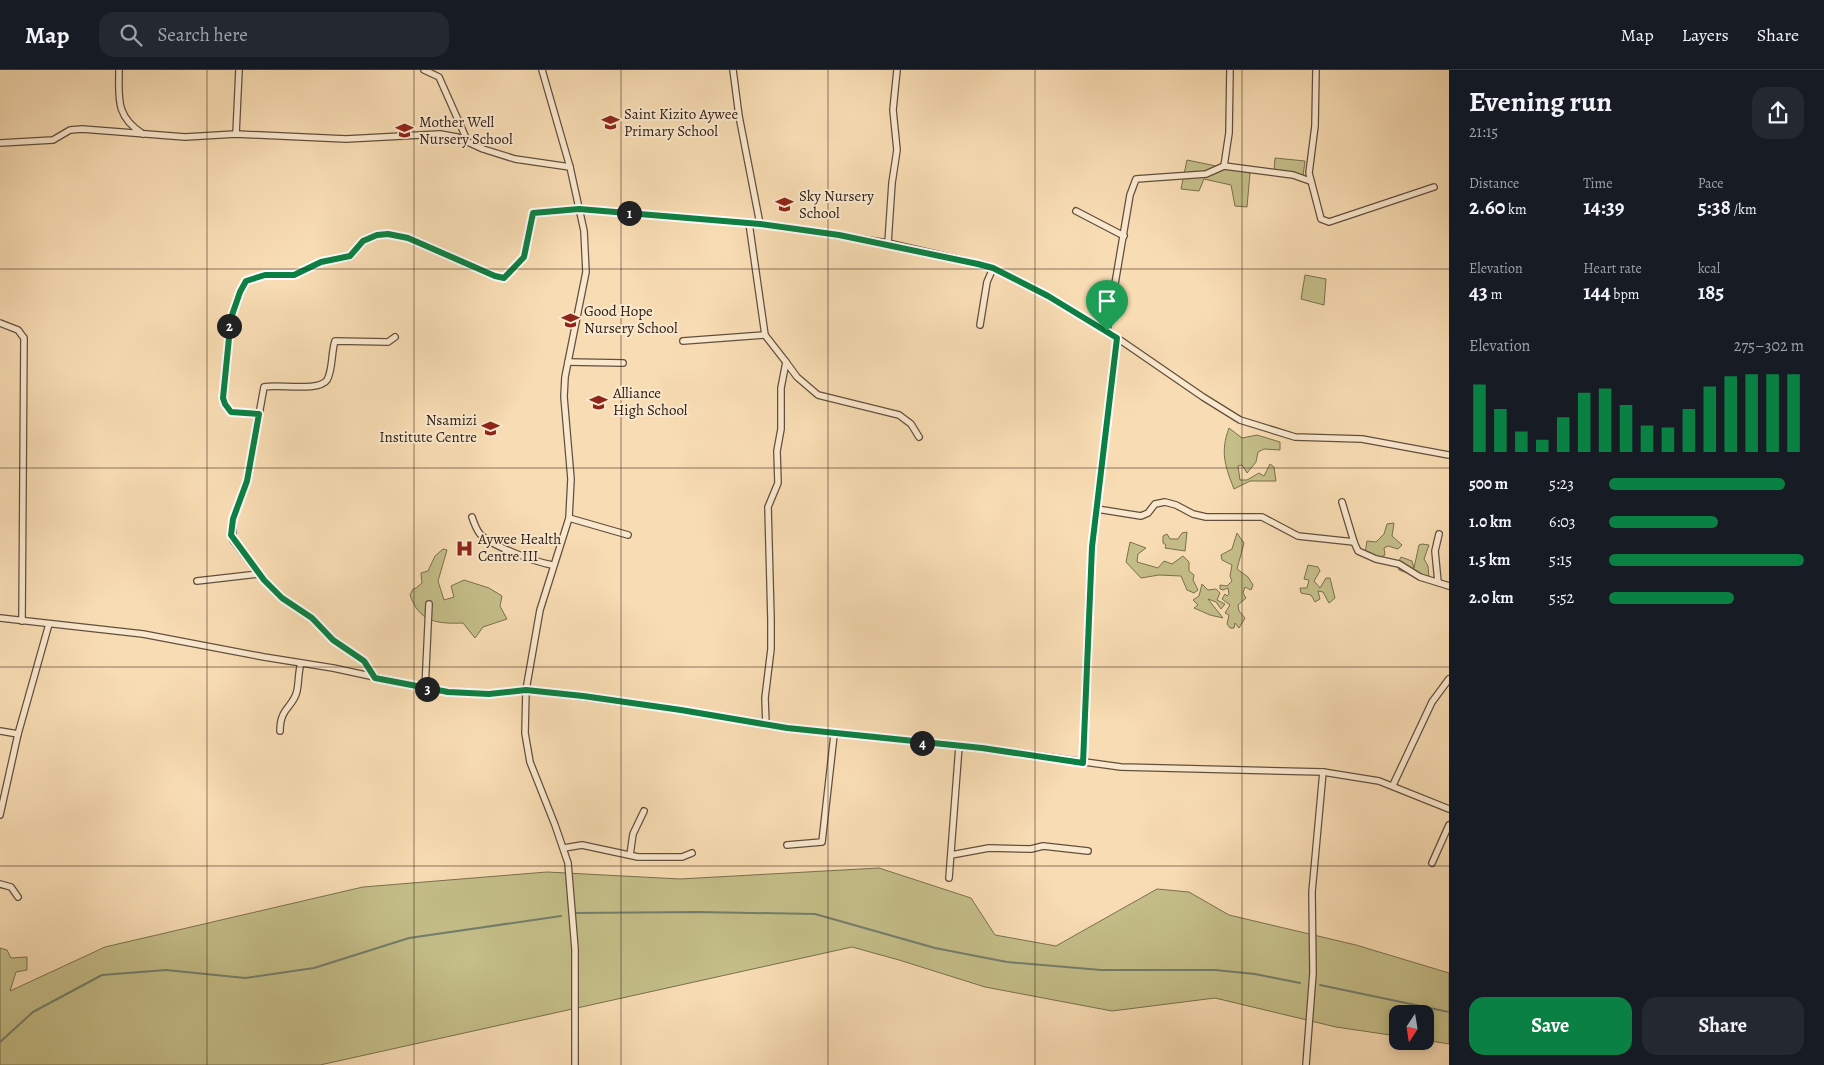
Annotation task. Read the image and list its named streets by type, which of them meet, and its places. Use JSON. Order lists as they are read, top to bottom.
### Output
{
  "places": {
    "school or university": [
      "Saint Kizito Aywee Primary School",
      "Mother Well Nursery School",
      "Sky Nursery School",
      "Good Hope Nursery School",
      "Alliance High School",
      "Nsamizi Institute Centre"
    ],
    "hospital": ["Aywee Health Centre III"]
  },
  "north": "bottom",
  "page": {
    "header": "Map",
    "search": "Search here",
    "nav": ["Map", "Layers", "Share"],
    "heading": ["Evening run", "21:15"],
    "stats": [
      ["Distance", "2.60 km"],
      ["Time", "14:39"],
      ["Pace", "5:38 /km"],
      ["Elevation", "43 m"],
      ["Heart rate", "144 bpm"],
      ["kcal", "185"]
    ],
    "pins": [
      "1",
      "2",
      "3",
      "4"
    ],
    "chart": ["Elevation", "275–302 m"],
    "list": [
      {
        "name": "500 m",
        "note": "5:23"
      },
      {
        "name": "1.0 km",
        "note": "6:03"
      },
      {
        "name": "1.5 km",
        "note": "5:15"
      },
      {
        "name": "2.0 km",
        "note": "5:52"
      }
    ],
    "buttons": ["Save", "Share"]
  }
}
